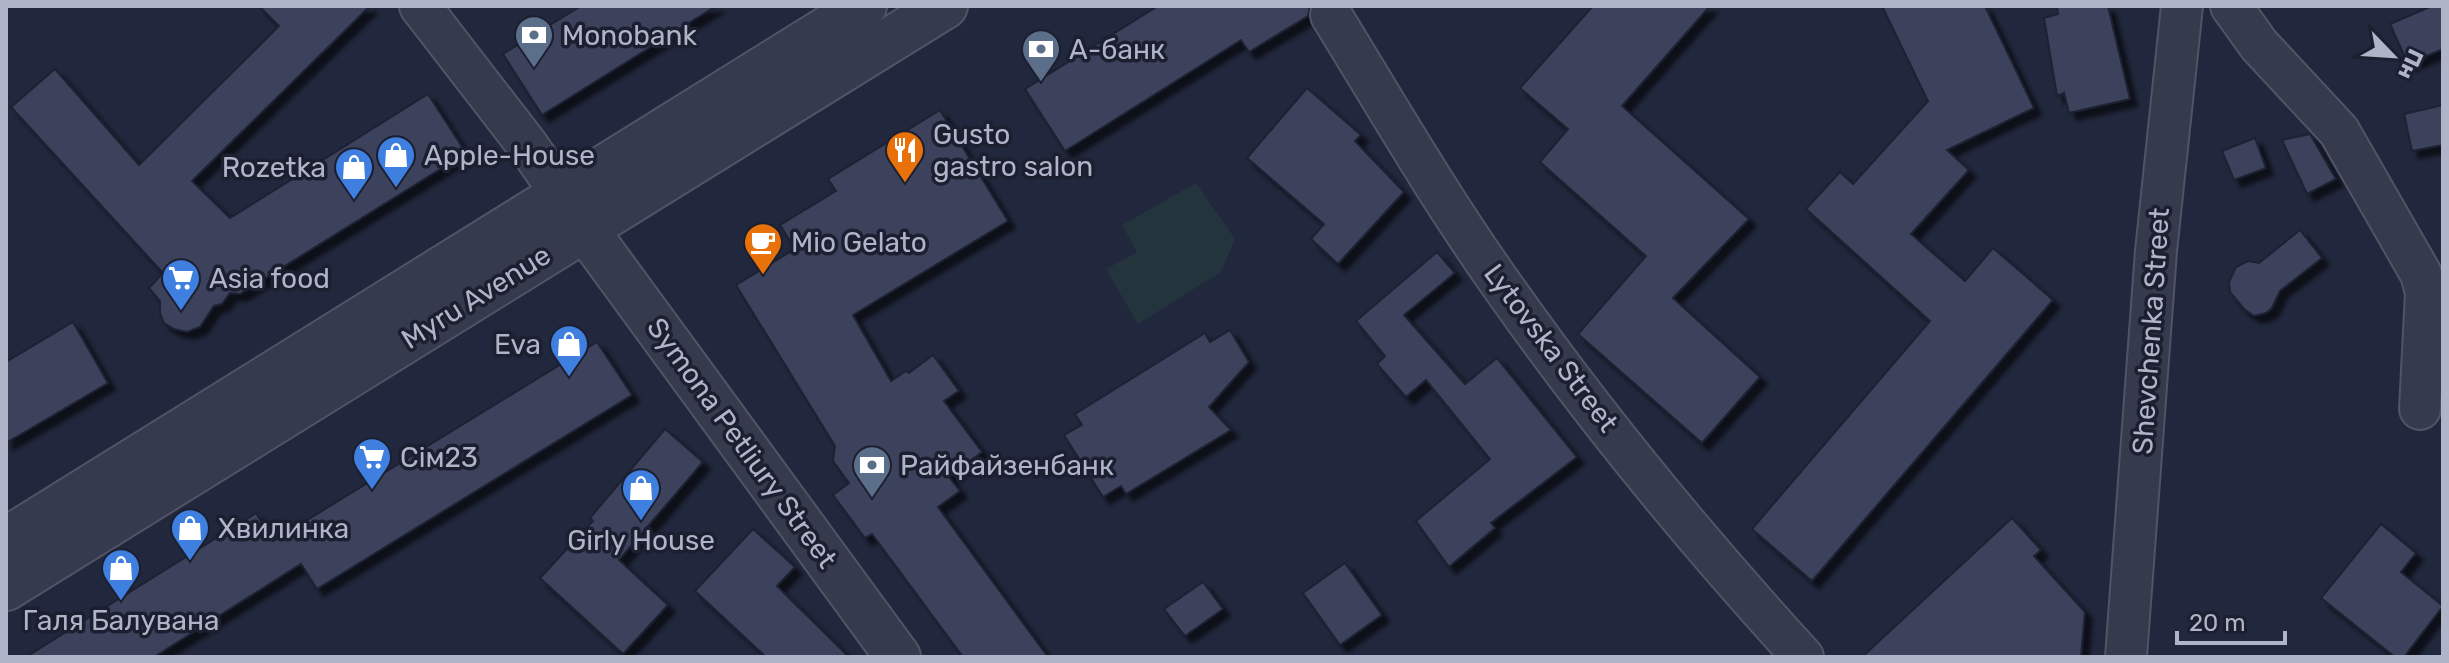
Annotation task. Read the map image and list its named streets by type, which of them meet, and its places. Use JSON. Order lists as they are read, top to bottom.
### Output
{
  "streets": {
    "street": [
      "Myru Avenue",
      "Shevchenka Street",
      "Lytovska Street",
      "Symona Petliury Street"
    ]
  },
  "crossings": [
    ["Myru Avenue", "Symona Petliury Street"]
  ],
  "places": {
    "bank": ["Monobank", "А-банк", "Райфайзенбанк"],
    "restaurant": ["Gusto gastro salon"],
    "shop": [
      "Apple-House",
      "Rozetka",
      "Eva",
      "Girly House",
      "Хвилинка",
      "Галя Балувана"
    ],
    "cafe": ["Mio Gelato"],
    "supermarket": ["Asia food", "Сім23"]
  },
  "scale_bar": "20 m",
  "north": "bottom right"
}
